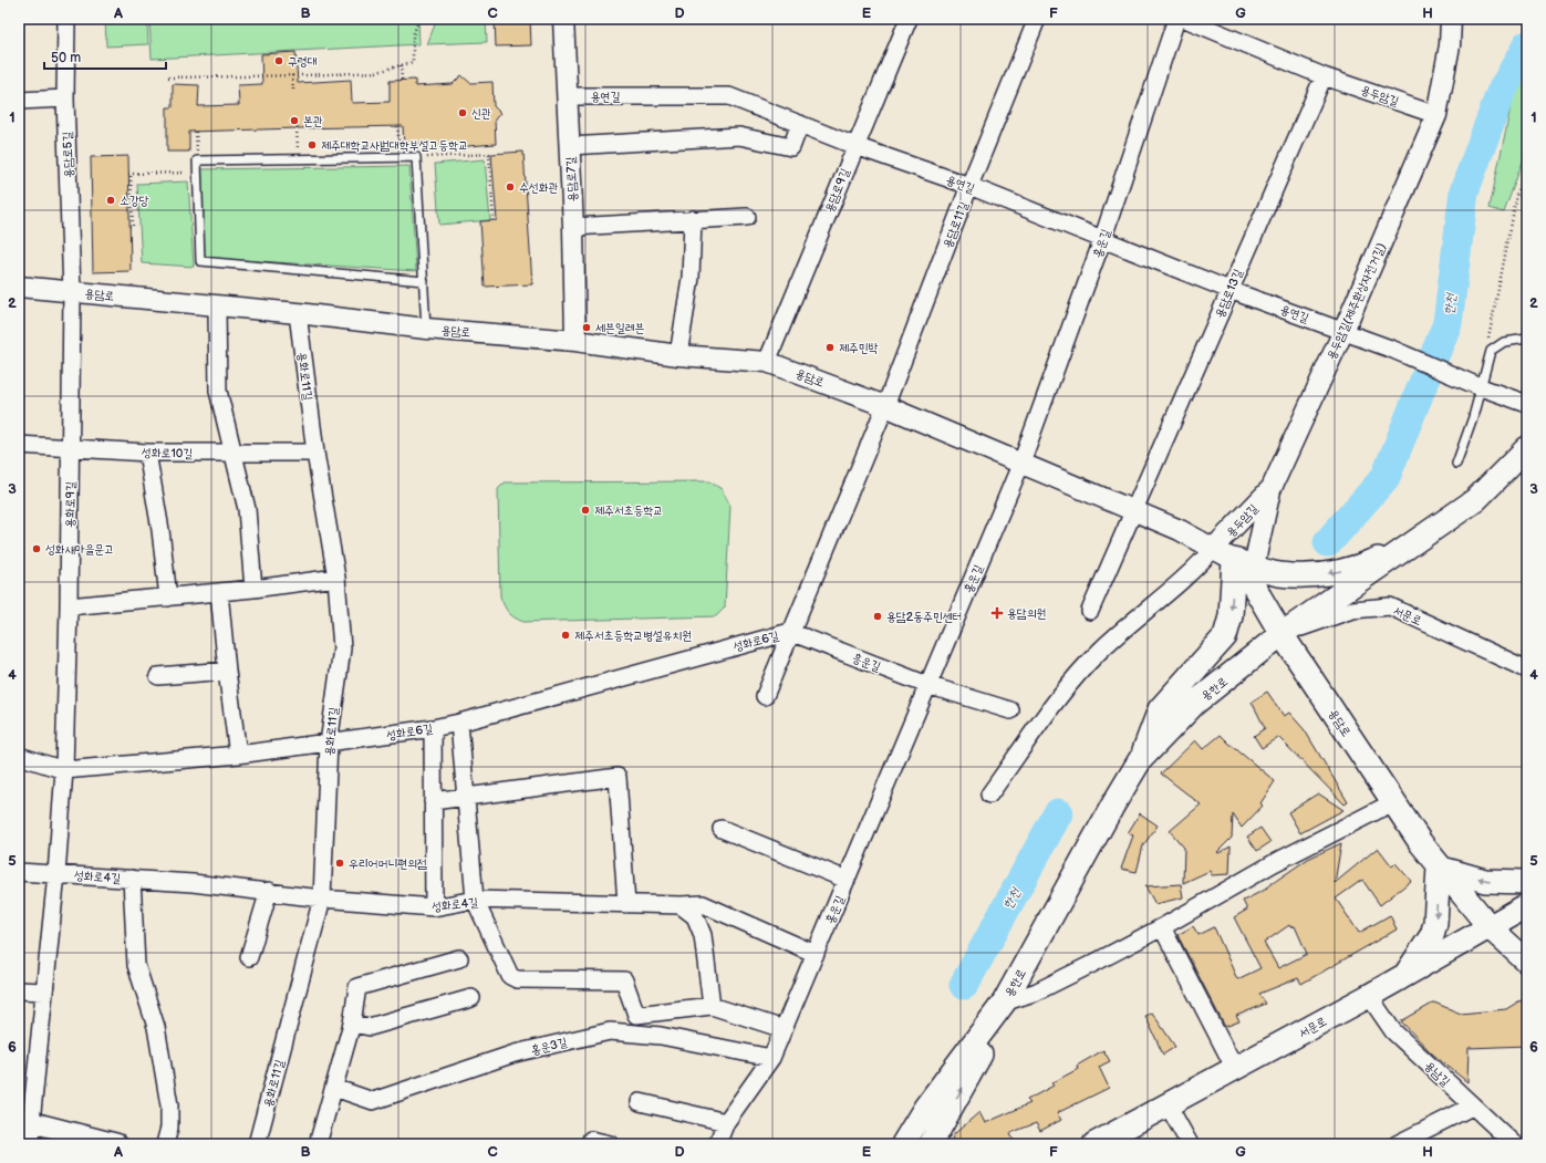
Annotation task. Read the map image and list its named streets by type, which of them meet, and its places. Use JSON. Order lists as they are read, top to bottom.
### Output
{
  "streets": {
    "main road": ["용담로", "서문로", "용한로"],
    "street": [
      "용두암길",
      "용연길",
      "용담로5길",
      "용담로7길",
      "용담로9길",
      "용담로11길",
      "홍운길",
      "용담로13길",
      "용두암길(제주환상자전거길)",
      "용화로11길",
      "성화로10길",
      "용화로9길",
      "성화로6길",
      "흥운길",
      "성화로4길",
      "홍운3길",
      "용남길"
    ]
  },
  "crossings": [
    ["용두암길", "용담로13길"],
    ["용두암길", "용담로"],
    ["용두암길", "용두암길(제주환상자전거길)"],
    ["용연길", "용담로7길"],
    ["용연길", "용담로9길"],
    ["용연길", "용담로11길"],
    ["용연길", "홍운길"],
    ["용연길", "용담로13길"],
    ["용연길", "용두암길(제주환상자전거길)"],
    ["용담로5길", "용담로"],
    ["용담로5길", "용화로9길"],
    ["용담로7길", "용담로"],
    ["용담로9길", "용담로"],
    ["용담로11길", "용담로"],
    ["홍운길", "용담로"],
    ["홍운길", "흥운길"],
    ["홍운길", "성화로4길"],
    ["홍운길", "홍운3길"],
    ["용담로13길", "용담로"],
    ["용담로", "용두암길(제주환상자전거길)"],
    ["용담로", "용화로11길"],
    ["용담로", "용화로9길"],
    ["용담로", "서문로"],
    ["용담로", "용한로"],
    ["용화로11길", "성화로10길"],
    ["용화로11길", "성화로6길"],
    ["용화로11길", "성화로4길"],
    ["성화로10길", "용화로9길"],
    ["용화로9길", "성화로6길"],
    ["용화로9길", "성화로4길"],
    ["서문로", "용한로"],
    ["서문로", "용남길"],
    ["성화로6길", "흥운길"]
  ],
  "water": ["한천"],
  "places": {
    "other": [
      "구령대",
      "신관",
      "본관",
      "제주대학교사범대학부설고등학교",
      "수선화관",
      "소강당",
      "세븐일레븐",
      "제주민박",
      "제주서초등학교",
      "성화새마을문고",
      "용담2동주민센터",
      "제주서초등학교병설유치원",
      "우리어머니편의점"
    ],
    "health": ["용담의원"]
  },
  "scale_bar": "50 m",
  "grid": {
    "columns": [
      "A",
      "B",
      "C",
      "D",
      "E",
      "F",
      "G",
      "H"
    ],
    "rows": [
      "1",
      "2",
      "3",
      "4",
      "5",
      "6"
    ]
  }
}
